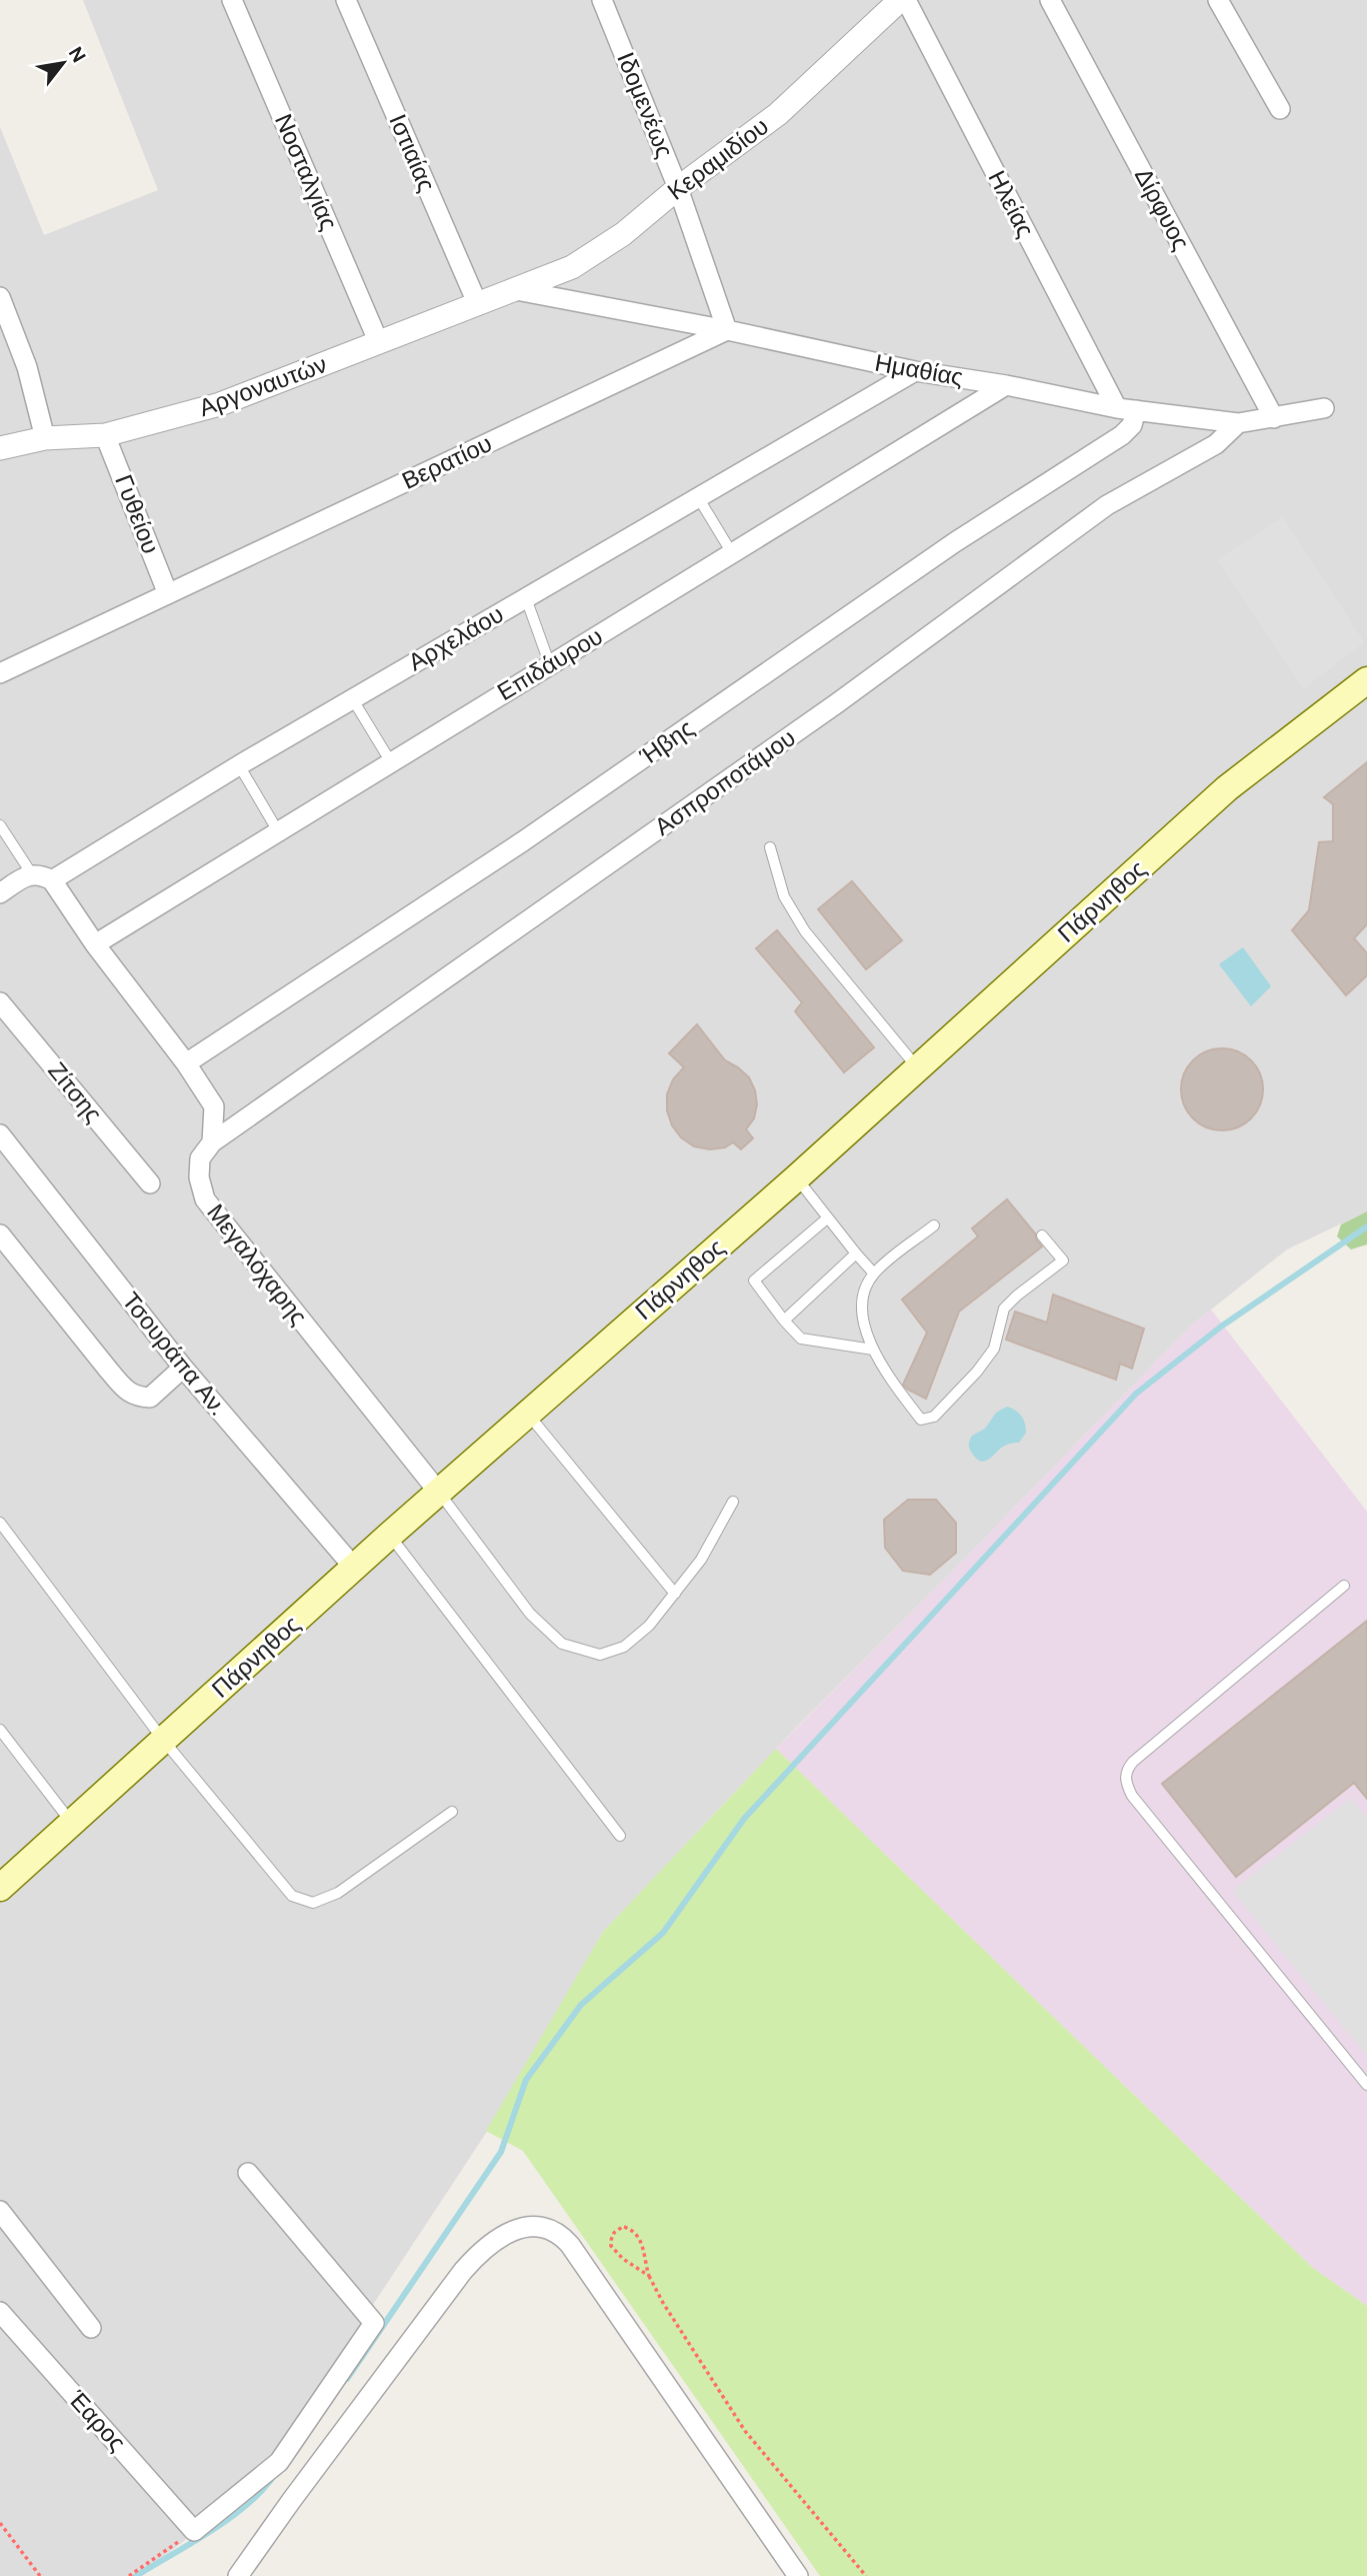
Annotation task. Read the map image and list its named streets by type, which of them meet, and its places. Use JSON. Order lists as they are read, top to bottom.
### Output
{
  "streets": {
    "main road": ["Πάρνηθος"],
    "street": [
      "Ιδομενέως",
      "Ιστιαίας",
      "Κεραμιδίου",
      "Νοσταλγίας",
      "Ηλείας",
      "Δίρφυος",
      "Ημαθίας",
      "Αργοναυτών",
      "Βερατίου",
      "Γυθείου",
      "Αρχελάου",
      "Επιδάυρου",
      "Ήβης",
      "Ασπροποτάμου",
      "Ζίτσης",
      "Μεγαλόχαρης",
      "Τσουράπα Αν.",
      "Έαρος"
    ]
  },
  "crossings": [
    ["Ιδομενέως", "Κεραμιδίου"],
    ["Ιδομενέως", "Ημαθίας"],
    ["Ιδομενέως", "Βερατίου"],
    ["Ιστιαίας", "Αργοναυτών"],
    ["Κεραμιδίου", "Ημαθίας"],
    ["Κεραμιδίου", "Αργοναυτών"],
    ["Νοσταλγίας", "Αργοναυτών"],
    ["Ηλείας", "Ημαθίας"],
    ["Ηλείας", "Ήβης"],
    ["Δίρφυος", "Ημαθίας"],
    ["Ημαθίας", "Αργοναυτών"],
    ["Ημαθίας", "Βερατίου"],
    ["Ημαθίας", "Αρχελάου"],
    ["Ημαθίας", "Επιδάυρου"],
    ["Ημαθίας", "Ήβης"],
    ["Ημαθίας", "Ασπροποτάμου"],
    ["Αργοναυτών", "Γυθείου"],
    ["Βερατίου", "Γυθείου"],
    ["Αρχελάου", "Μεγαλόχαρης"],
    ["Επιδάυρου", "Μεγαλόχαρης"],
    ["Ήβης", "Μεγαλόχαρης"],
    ["Ασπροποτάμου", "Μεγαλόχαρης"],
    ["Πάρνηθος", "Μεγαλόχαρης"],
    ["Πάρνηθος", "Τσουράπα Αν."]
  ],
  "north": "top right"
}
